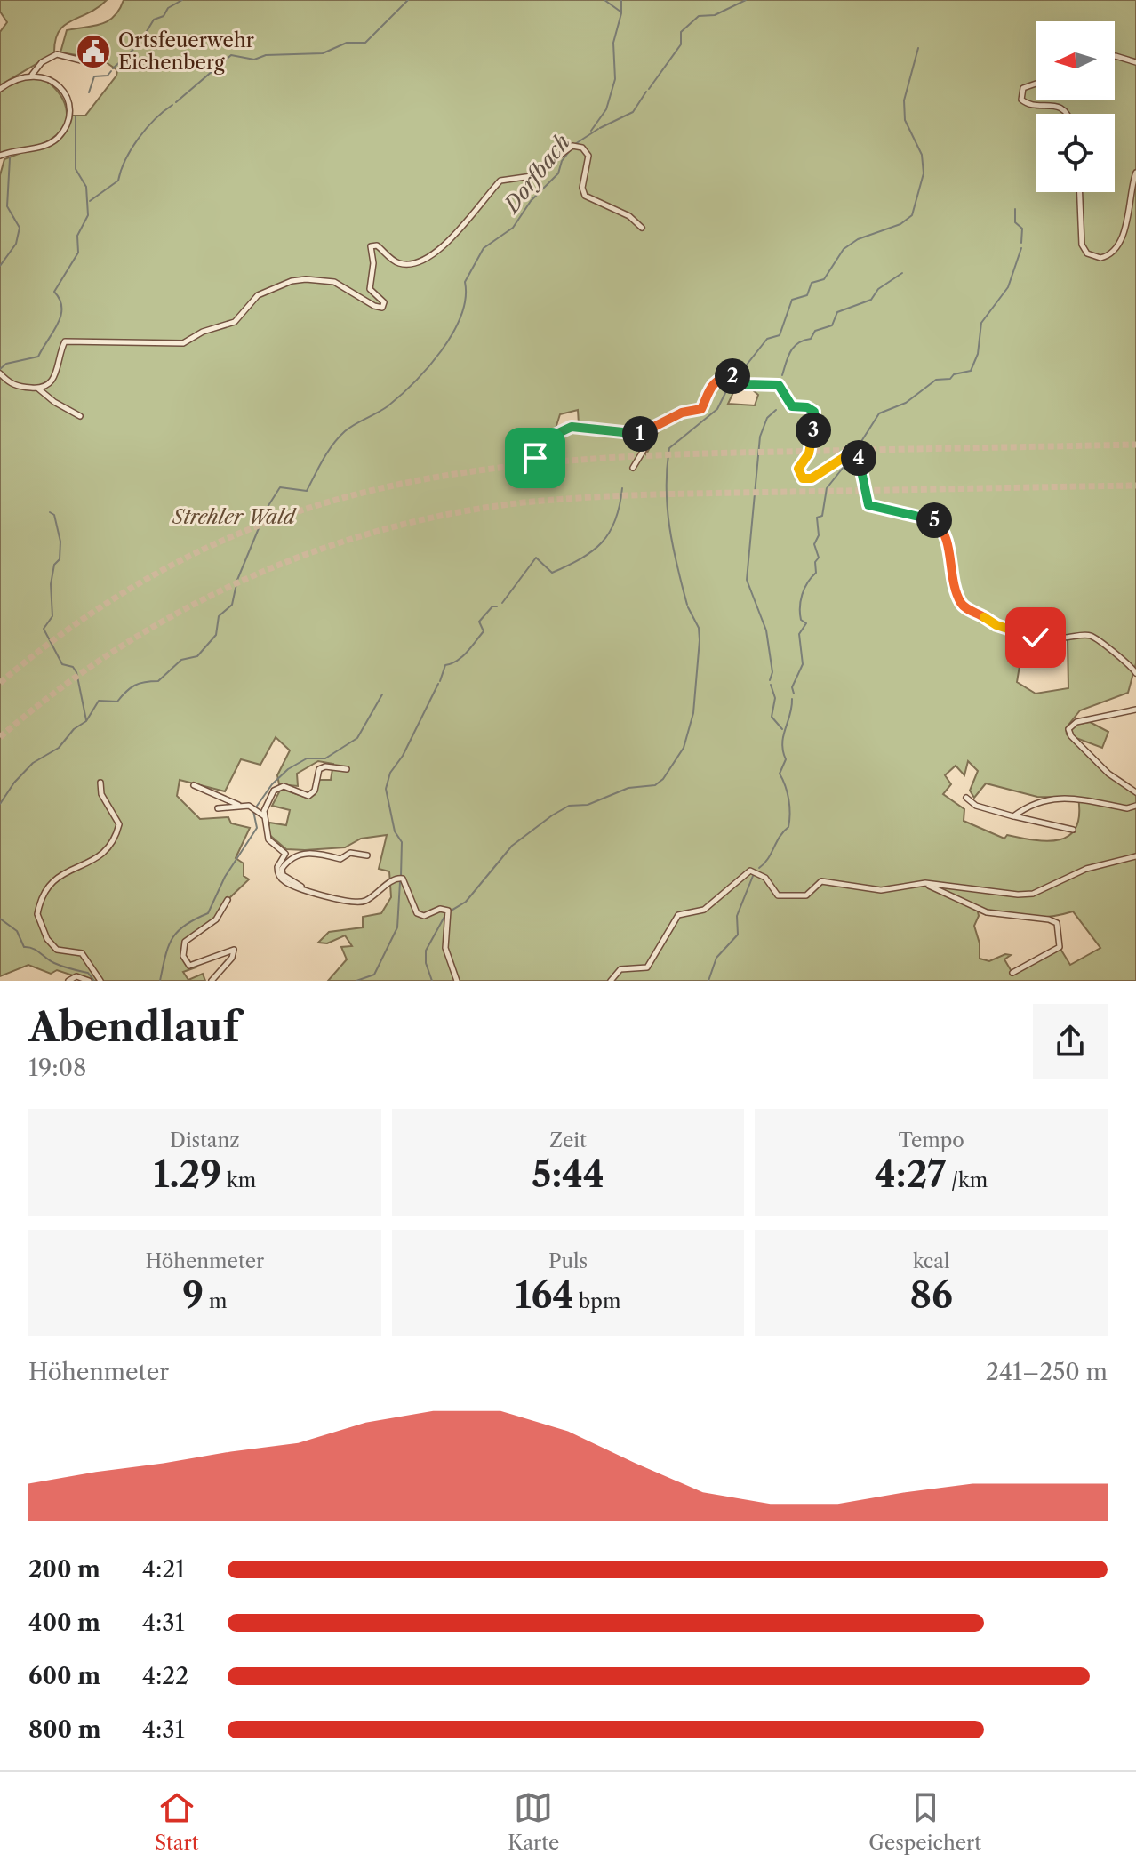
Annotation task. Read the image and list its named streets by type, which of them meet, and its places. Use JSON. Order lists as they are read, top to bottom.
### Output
{
  "water": ["Dorfbach"],
  "parks": ["Strehler Wald"],
  "places": {
    "public building": ["Ortsfeuerwehr Eichenberg"]
  },
  "north": "left",
  "page": {
    "pins": [
      "2",
      "3",
      "1",
      "4",
      "5"
    ],
    "heading": ["Abendlauf", "19:08"],
    "stats": [
      ["Distanz", "1.29 km"],
      ["Zeit", "5:44"],
      ["Tempo", "4:27 /km"],
      ["Höhenmeter", "9 m"],
      ["Puls", "164 bpm"],
      ["kcal", "86"]
    ],
    "chart": ["Höhenmeter", "241–250 m"],
    "list": [
      {
        "name": "200 m",
        "note": "4:21"
      },
      {
        "name": "400 m",
        "note": "4:31"
      },
      {
        "name": "600 m",
        "note": "4:22"
      },
      {
        "name": "800 m",
        "note": "4:31"
      }
    ],
    "tabs": ["Start", "Karte", "Gespeichert"]
  }
}
